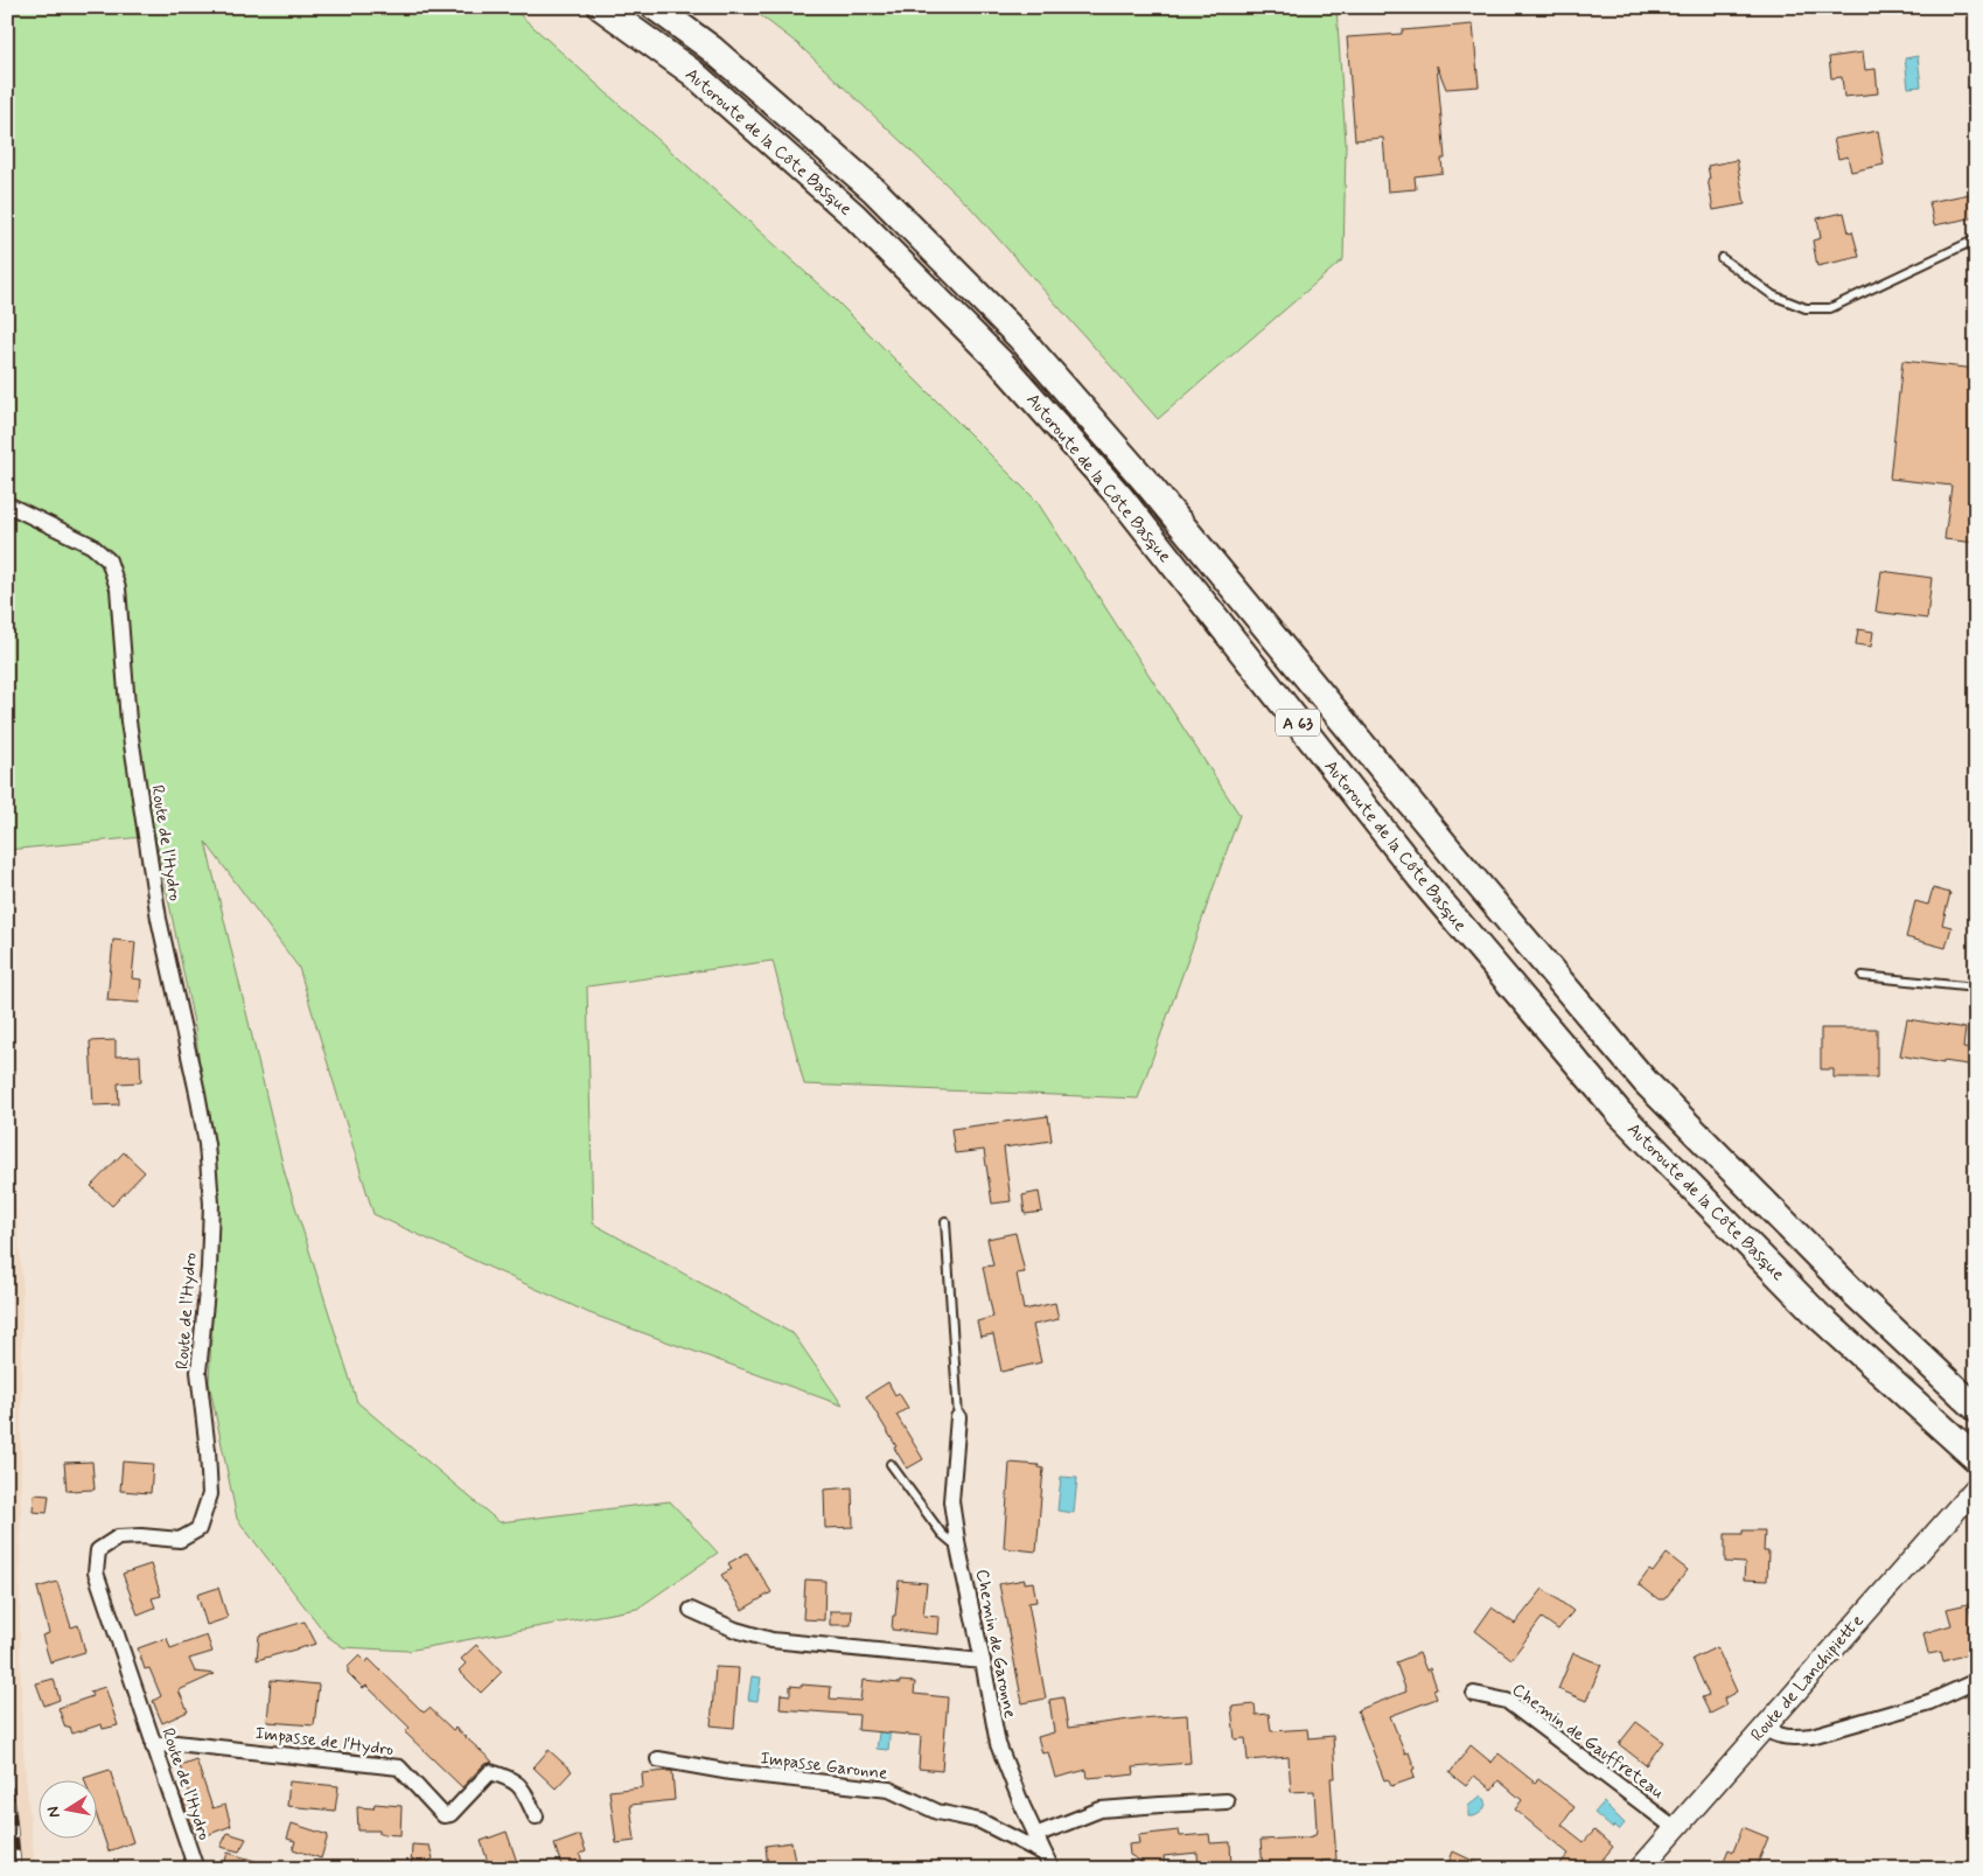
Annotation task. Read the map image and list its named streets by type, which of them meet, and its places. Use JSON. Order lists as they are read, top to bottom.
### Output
{
  "streets": {
    "highway": ["Autoroute de la Côte Basque", "A 63"],
    "street": [
      "Route de l'Hydro",
      "Chemin de Garonne",
      "Route de Lanchipiette",
      "Impasse de l'Hydro",
      "Chemin de Gauffreteau",
      "Impasse Garonne"
    ]
  },
  "crossings": [
    ["Route de l'Hydro", "Impasse de l'Hydro"],
    ["Chemin de Garonne", "Impasse Garonne"],
    ["Route de Lanchipiette", "Chemin de Gauffreteau"]
  ],
  "north": "left"
}
